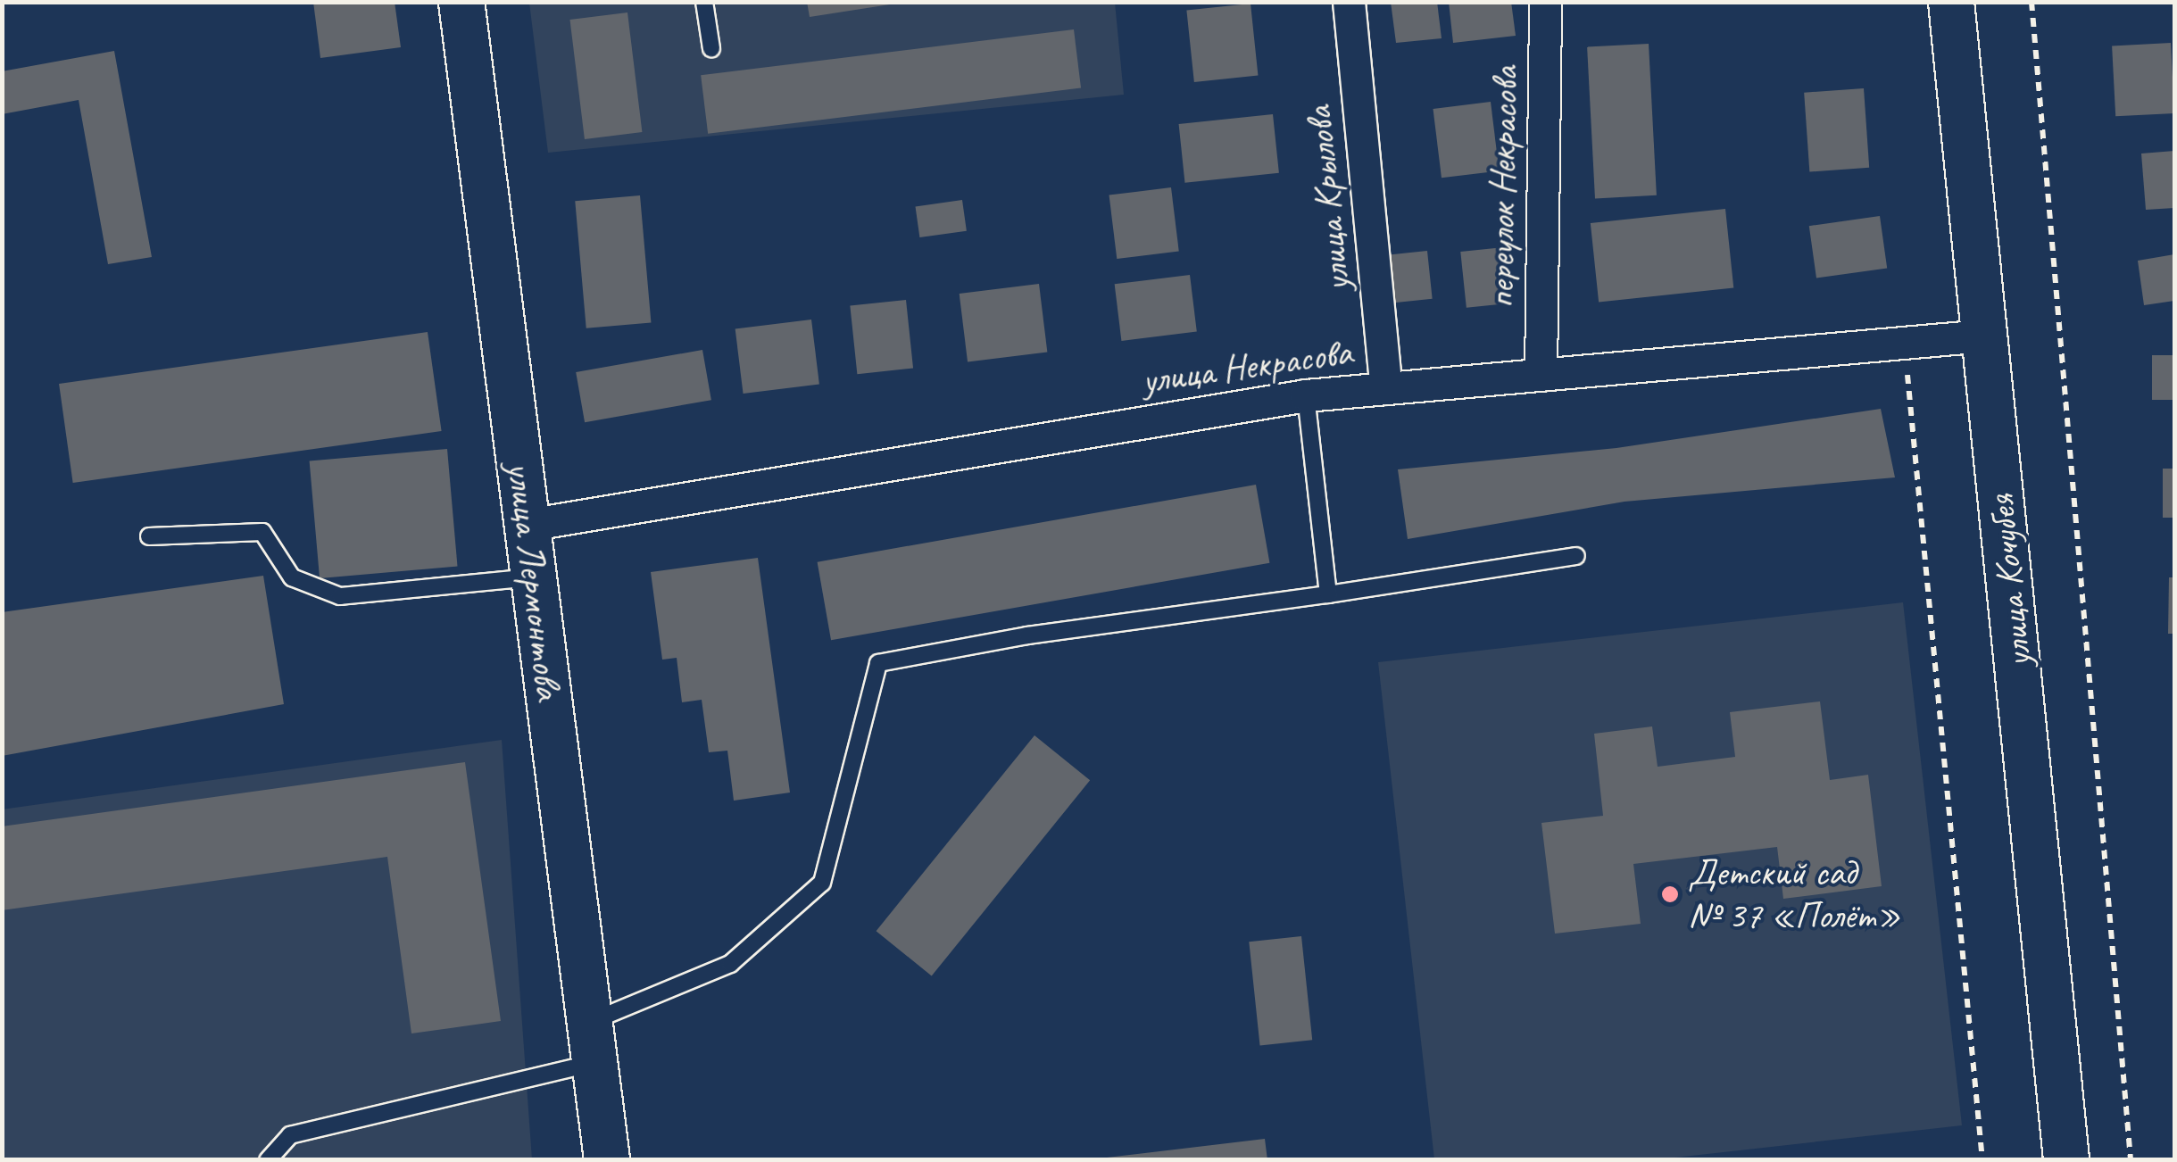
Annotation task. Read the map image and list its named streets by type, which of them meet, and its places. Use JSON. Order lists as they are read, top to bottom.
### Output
{
  "streets": {
    "street": [
      "переулок Некрасова",
      "улица Крылова",
      "улица Некрасова",
      "улица Лермонтова",
      "улица Кочубея"
    ]
  },
  "crossings": [
    ["переулок Некрасова", "улица Некрасова"],
    ["улица Крылова", "улица Некрасова"],
    ["улица Некрасова", "улица Лермонтова"],
    ["улица Некрасова", "улица Кочубея"]
  ],
  "places": ["Детский сад № 37 «Полёт»"]
}
